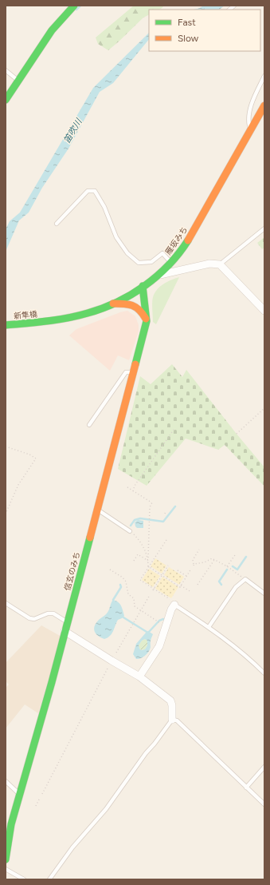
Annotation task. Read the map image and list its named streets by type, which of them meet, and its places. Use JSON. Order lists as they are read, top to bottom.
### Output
{
  "streets": {
    "main road": ["雁坂みち", "新隼橋", "信玄のみち"]
  },
  "crossings": [
    ["雁坂みち", "新隼橋"],
    ["雁坂みち", "信玄のみち"]
  ],
  "water": ["笛吹川"],
  "legend": ["Fast", "Slow"]
}
